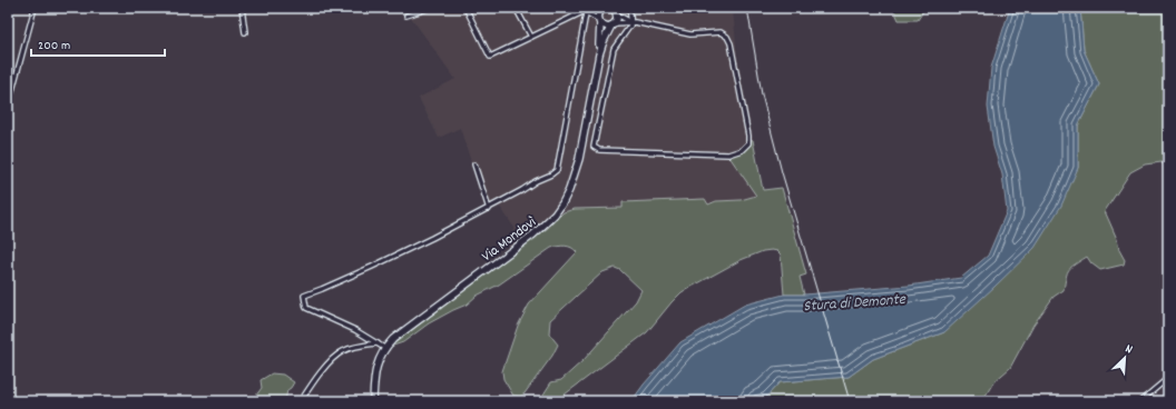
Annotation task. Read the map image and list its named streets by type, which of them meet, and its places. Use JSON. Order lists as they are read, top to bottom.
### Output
{
  "streets": {
    "main road": ["Via Mondovì"]
  },
  "water": ["Stura di Demonte"],
  "scale_bar": "200 m",
  "north": "top right"
}
